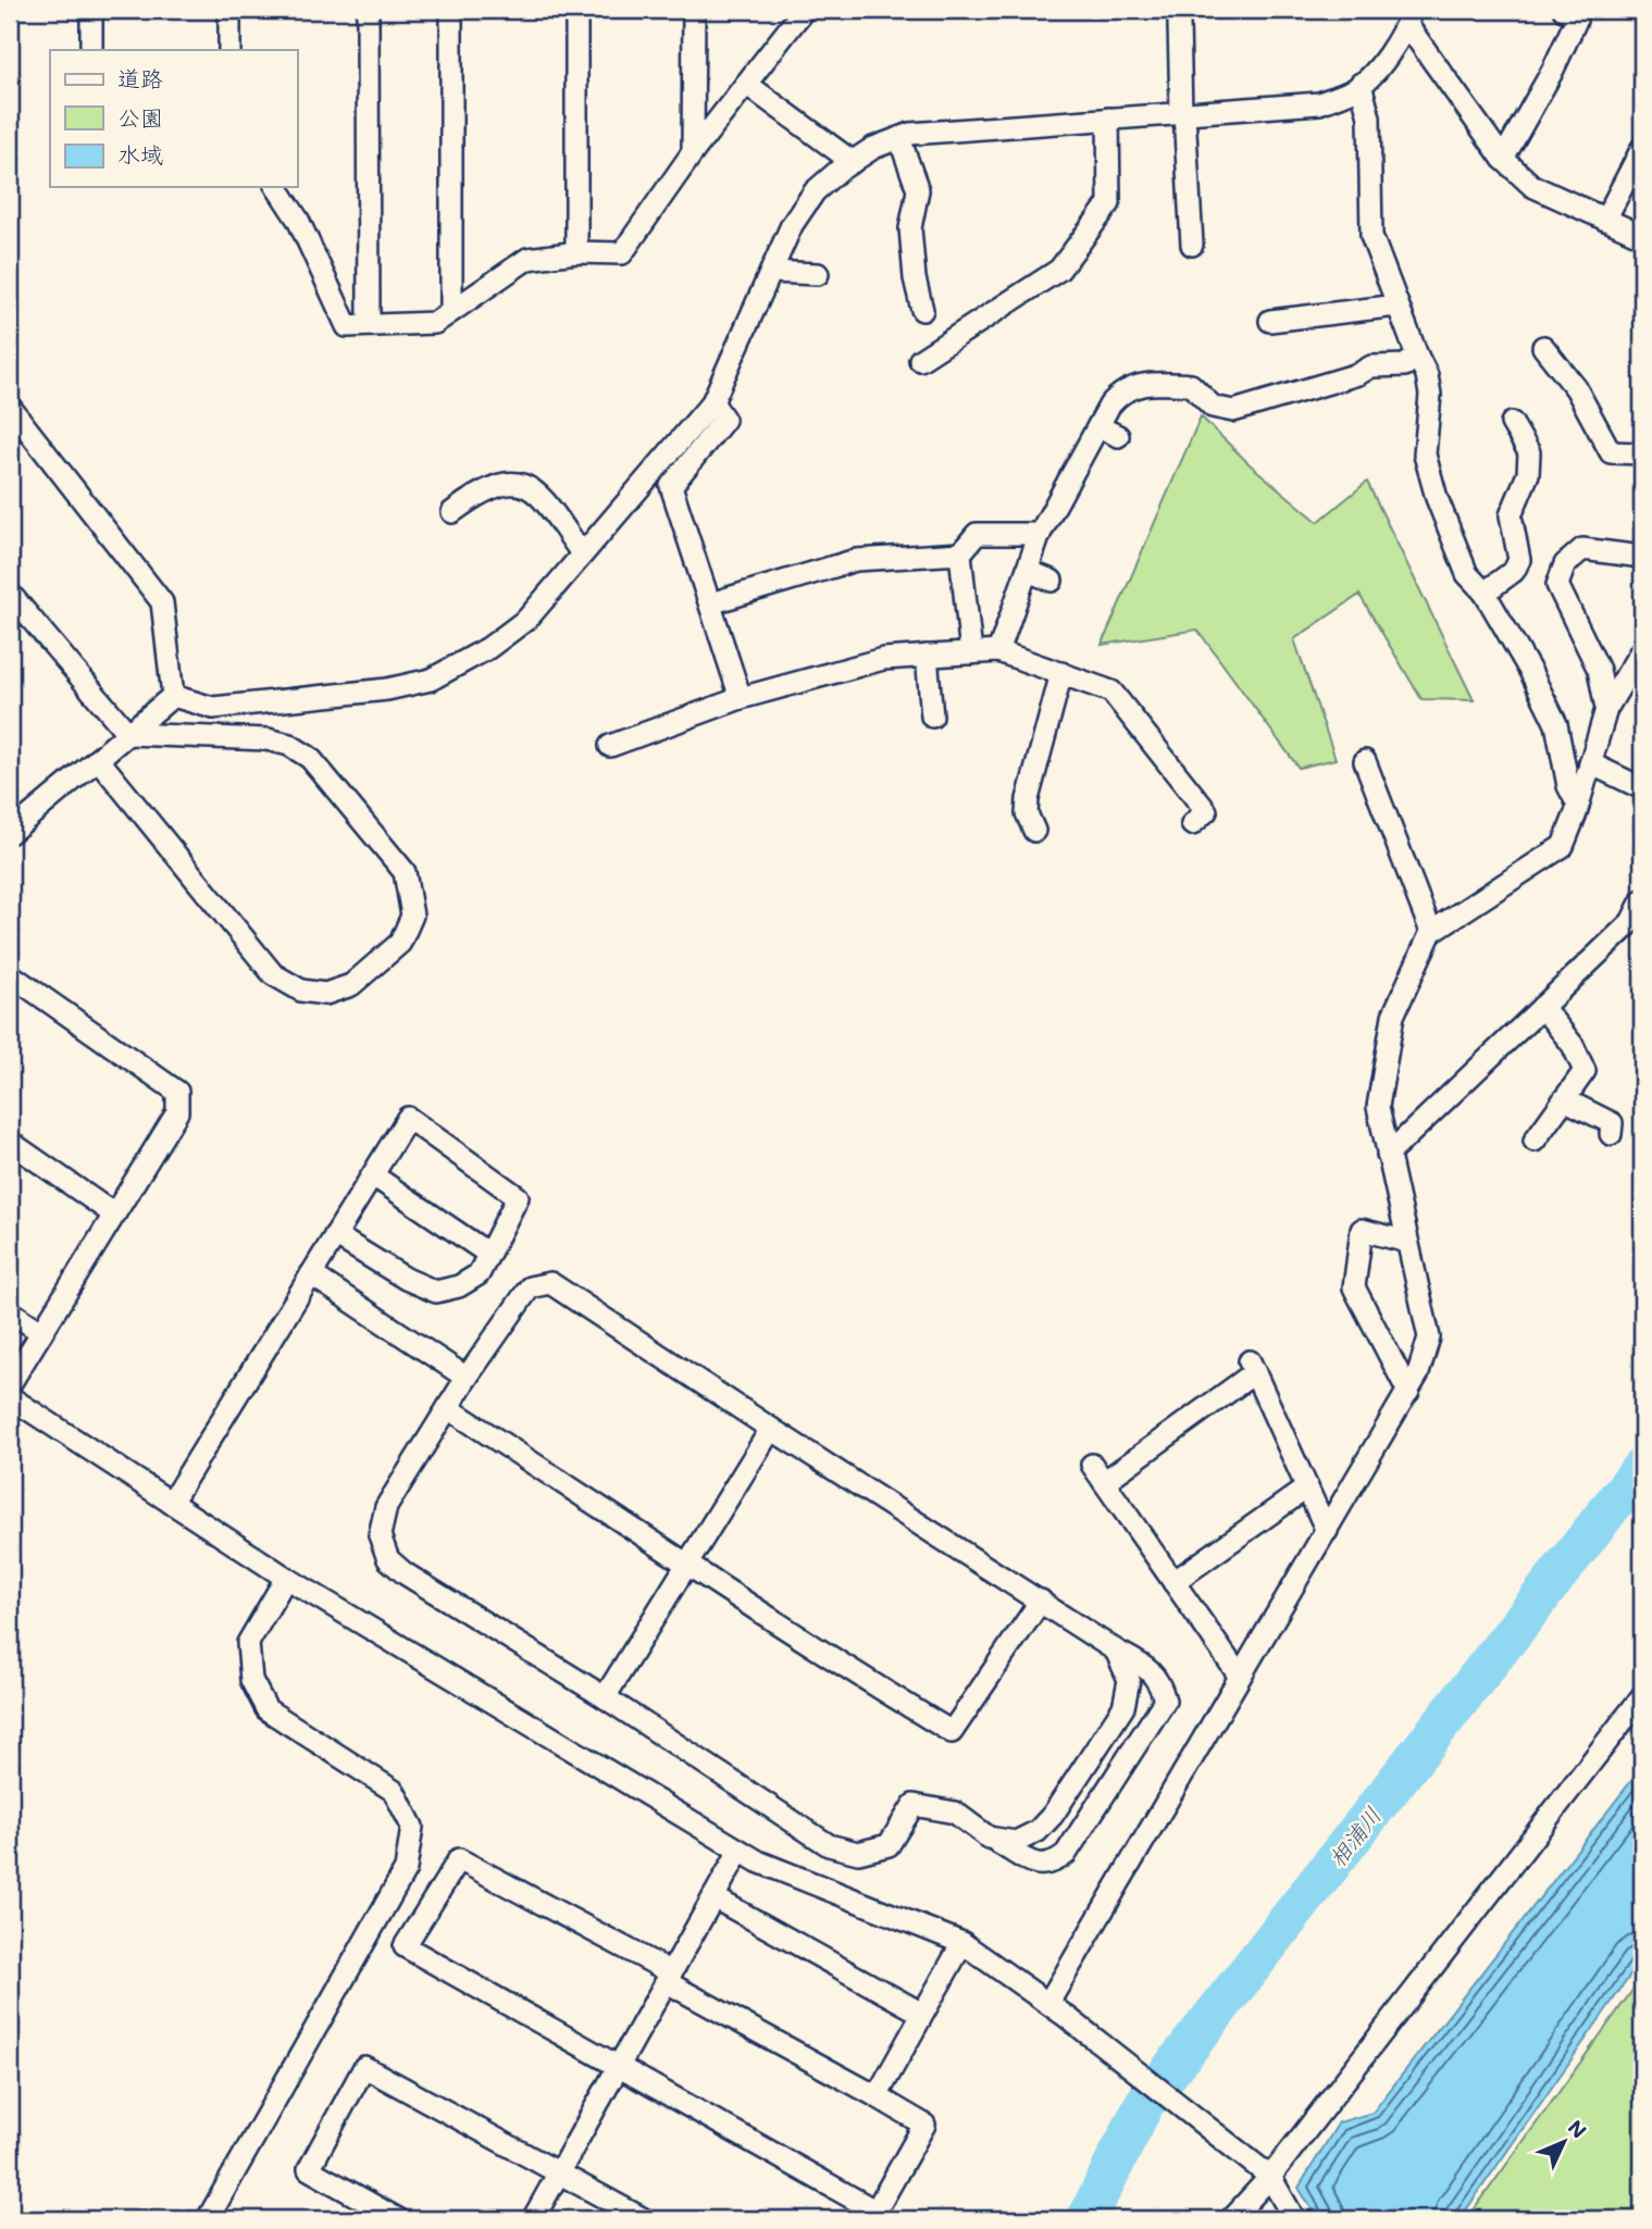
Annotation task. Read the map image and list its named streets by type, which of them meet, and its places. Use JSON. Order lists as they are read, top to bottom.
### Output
{
  "water": ["相浦川"],
  "legend": ["道路", "公園", "水域"],
  "north": "top right"
}
